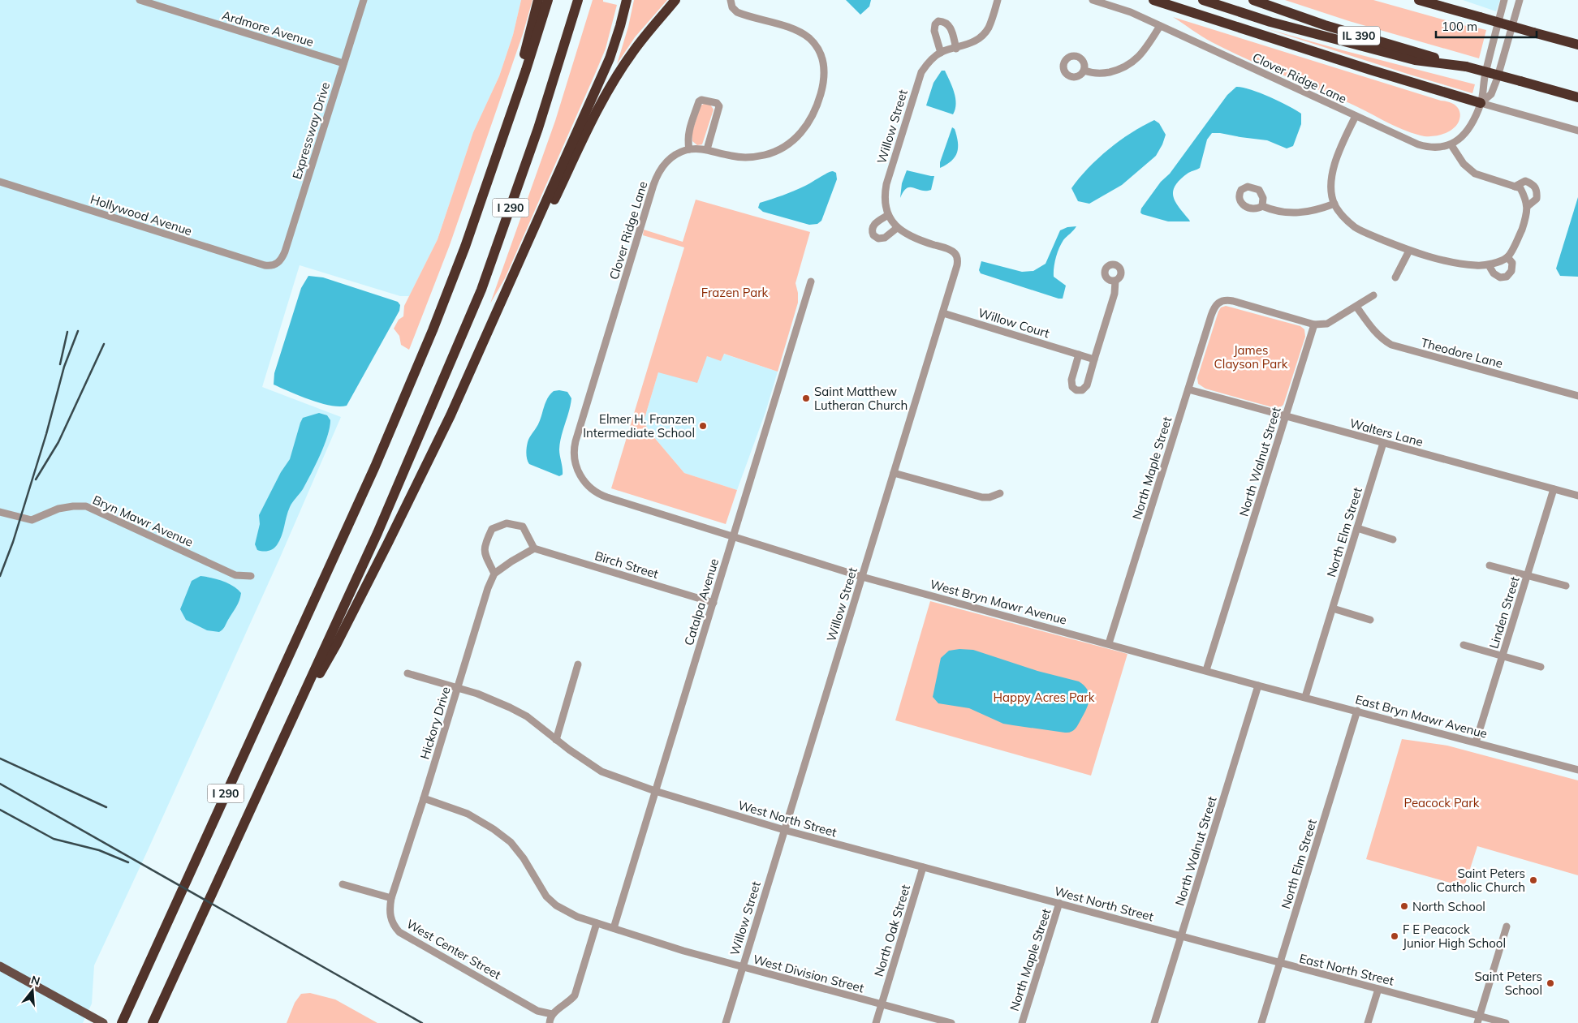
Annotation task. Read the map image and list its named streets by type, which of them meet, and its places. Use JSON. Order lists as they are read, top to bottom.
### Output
{
  "streets": {
    "highway": ["IL 390", "I 290"],
    "street": [
      "Ardmore Avenue",
      "Clover Ridge Lane",
      "Willow Street",
      "Expressway Drive",
      "Hollywood Avenue",
      "Willow Court",
      "Theodore Lane",
      "Walters Lane",
      "North Walnut Street",
      "North Maple Street",
      "Bryn Mawr Avenue",
      "North Elm Street",
      "Birch Street",
      "Catalpa Avenue",
      "West Bryn Mawr Avenue",
      "Linden Street",
      "East Bryn Mawr Avenue",
      "Hickory Drive",
      "West North Street",
      "North Oak Street",
      "West Center Street",
      "East North Street",
      "West Division Street"
    ]
  },
  "crossings": [
    ["Ardmore Avenue", "Expressway Drive"],
    ["Clover Ridge Lane", "Catalpa Avenue"],
    ["Clover Ridge Lane", "West Bryn Mawr Avenue"],
    ["Willow Street", "Willow Court"],
    ["Willow Street", "West Bryn Mawr Avenue"],
    ["Willow Street", "West North Street"],
    ["Willow Street", "West Division Street"],
    ["Expressway Drive", "Hollywood Avenue"],
    ["Walters Lane", "North Walnut Street"],
    ["Walters Lane", "North Maple Street"],
    ["Walters Lane", "North Elm Street"],
    ["Walters Lane", "Linden Street"],
    ["North Walnut Street", "North Maple Street"],
    ["North Walnut Street", "West Bryn Mawr Avenue"],
    ["North Walnut Street", "East Bryn Mawr Avenue"],
    ["North Walnut Street", "West North Street"],
    ["North Walnut Street", "East North Street"],
    ["North Maple Street", "West Bryn Mawr Avenue"],
    ["North Maple Street", "West North Street"],
    ["North Elm Street", "East Bryn Mawr Avenue"],
    ["North Elm Street", "East North Street"],
    ["Birch Street", "Catalpa Avenue"],
    ["Catalpa Avenue", "West Bryn Mawr Avenue"],
    ["Catalpa Avenue", "West North Street"],
    ["Catalpa Avenue", "West Division Street"],
    ["West Bryn Mawr Avenue", "East Bryn Mawr Avenue"],
    ["Linden Street", "East Bryn Mawr Avenue"],
    ["Hickory Drive", "West North Street"],
    ["Hickory Drive", "West Center Street"],
    ["West North Street", "North Oak Street"],
    ["West North Street", "East North Street"],
    ["North Oak Street", "West Division Street"]
  ],
  "parks": [
    "Frazen Park",
    "James Clayson Park",
    "Happy Acres Park",
    "Peacock Park"
  ],
  "places": [
    "Saint Matthew Lutheran Church",
    "Elmer H. Franzen Intermediate School",
    "Saint Peters Catholic Church",
    "North School",
    "F E Peacock Junior High School",
    "Saint Peters School"
  ],
  "scale_bar": "100 m",
  "north": "top"
}
